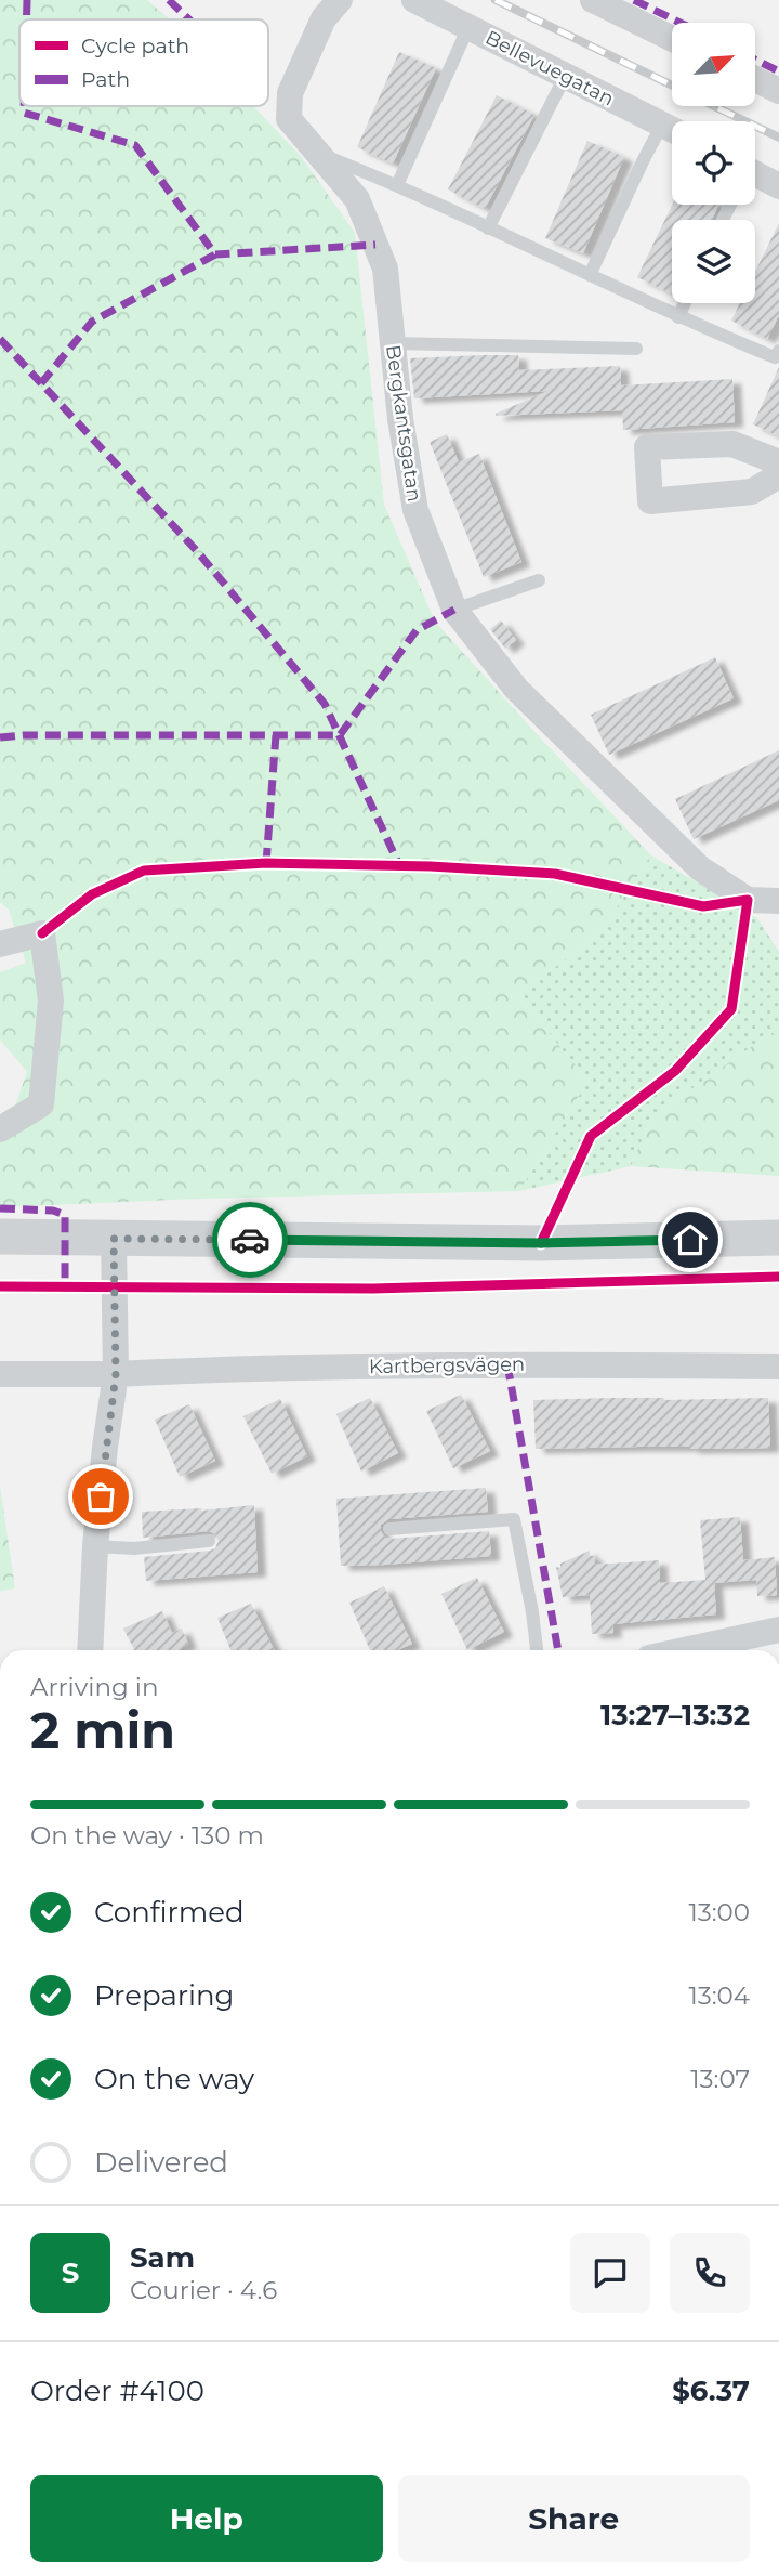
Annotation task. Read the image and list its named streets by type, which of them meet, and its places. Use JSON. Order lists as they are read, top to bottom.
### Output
{
  "streets": {
    "street": ["Bellevuegatan", "Bergkantsgatan", "Kartbergsvägen"]
  },
  "legend": ["Cycle path", "Path"],
  "north": "top right",
  "page": {
    "heading": ["2 min", "Arriving in", "13:27–13:32"],
    "panel": [
      "Sam",
      "Courier · 4.6",
      "Order #4100",
      "$6.37"
    ],
    "bar": "On the way · 130 m",
    "list": [
      ["Confirmed", "13:00"],
      ["Preparing", "13:04"],
      ["On the way", "13:07"],
      "Delivered"
    ],
    "round": "S",
    "buttons": ["Help", "Share"]
  }
}
